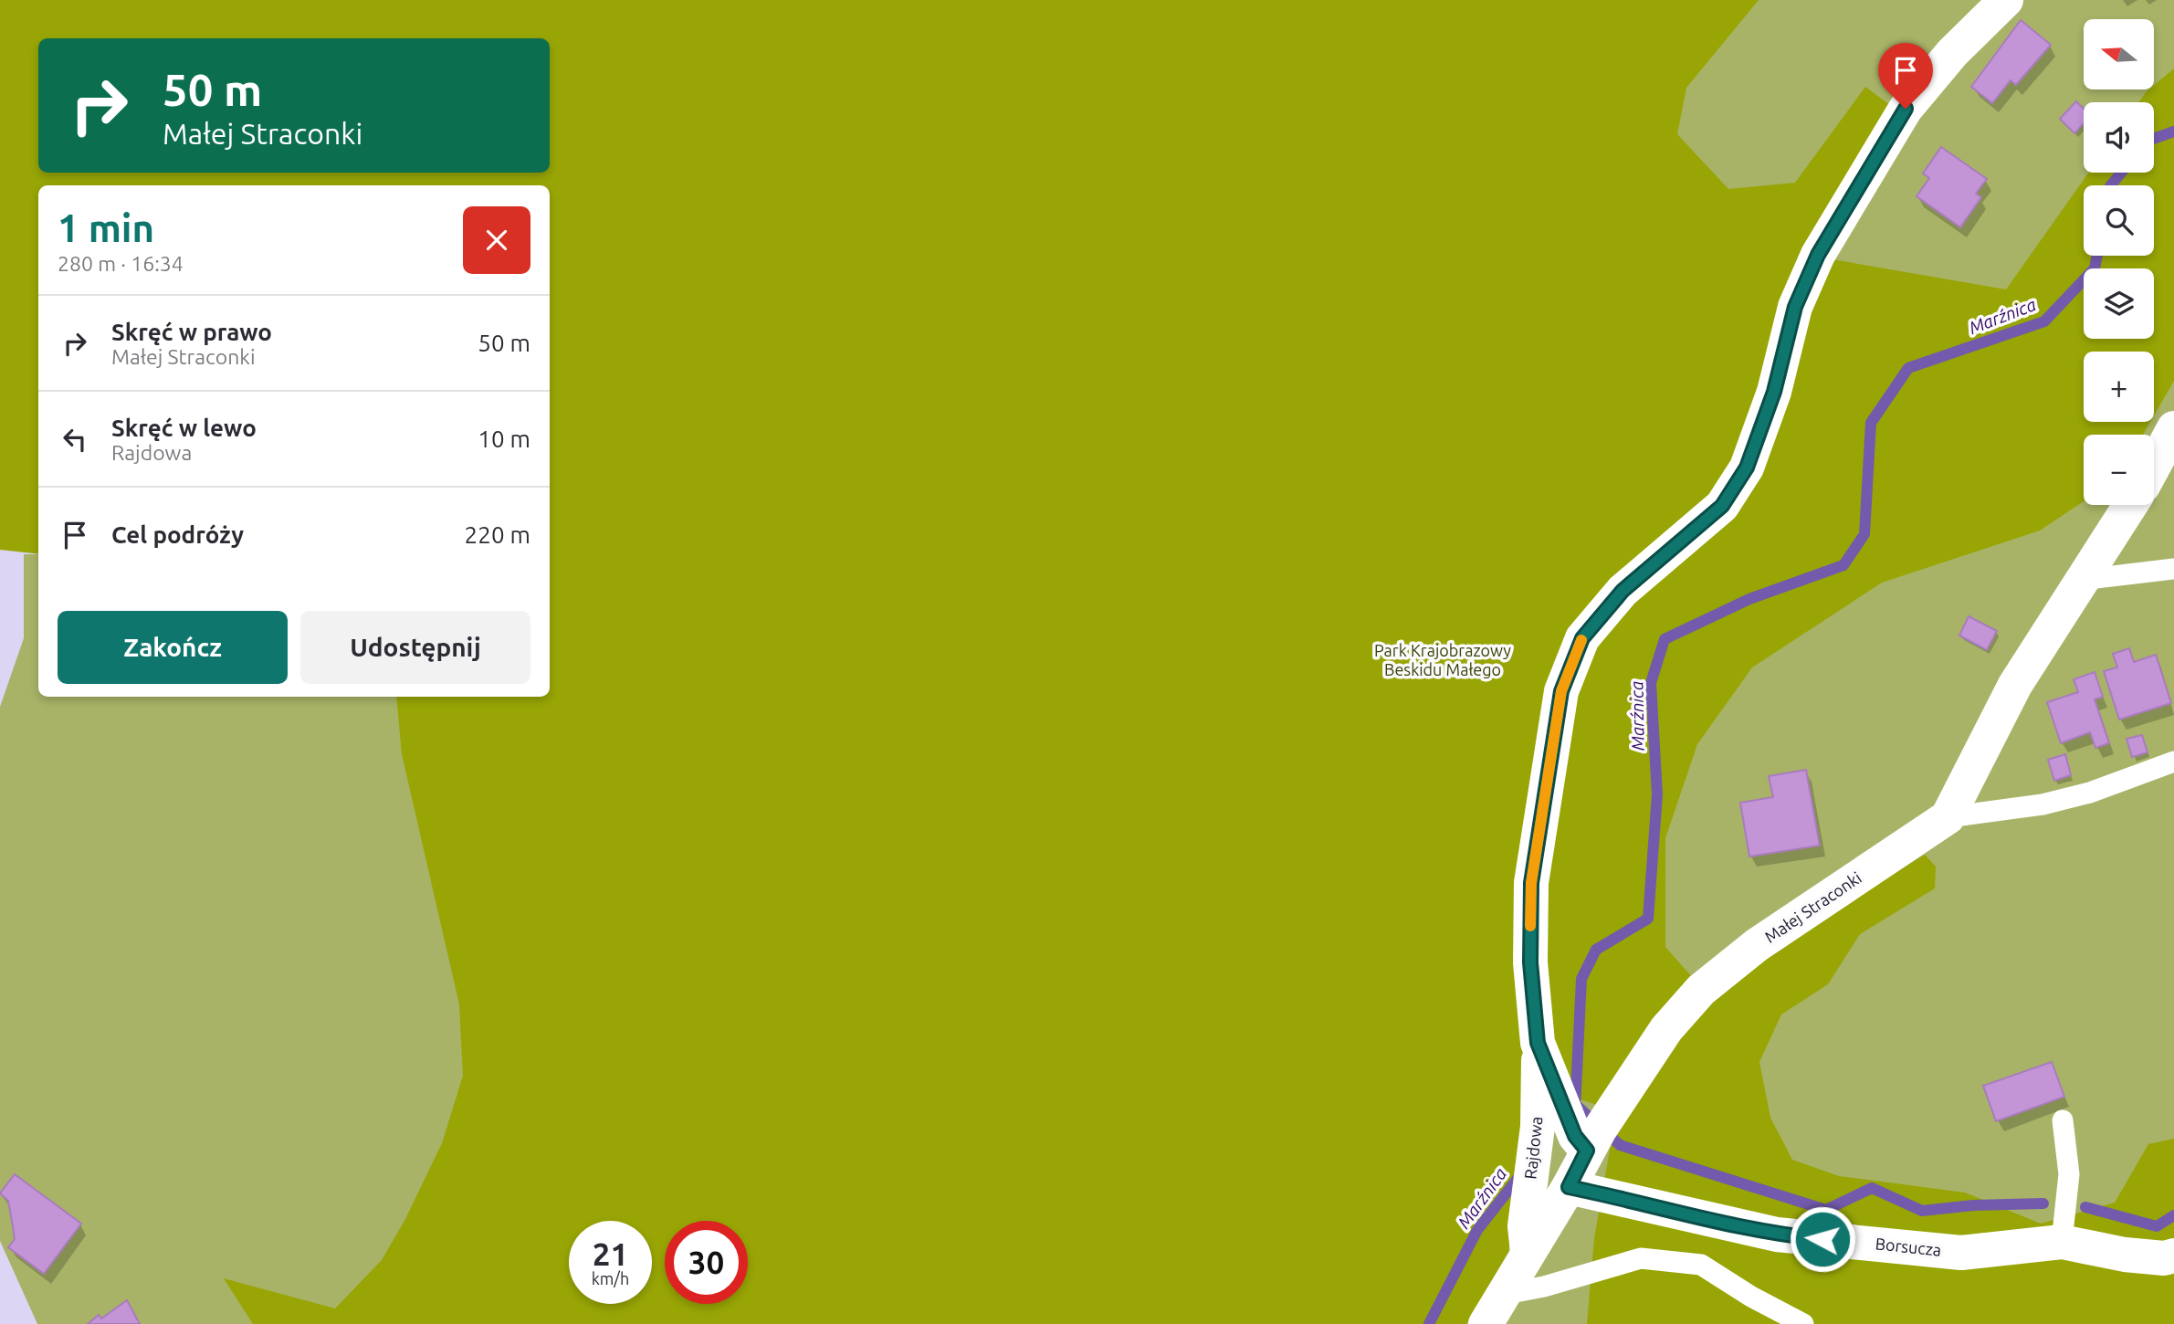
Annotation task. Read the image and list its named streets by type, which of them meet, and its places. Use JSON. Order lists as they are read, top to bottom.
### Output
{
  "streets": {
    "street": ["Małej Straconki", "Rajdowa", "Borsucza"]
  },
  "crossings": [
    ["Małej Straconki", "Rajdowa"],
    ["Małej Straconki", "Borsucza"]
  ],
  "water": ["Marźnica"],
  "parks": ["Park Krajobrazowy Beskidu Małego"],
  "north": "left",
  "page": {
    "map_buttons": ["+", "−"],
    "turn": ["50 m", "Małej Straconki"],
    "heading": ["1 min", "280 m · 16:34"],
    "list": [
      {
        "name": "Skręć w prawo",
        "note": "Małej Straconki",
        "value": "50 m"
      },
      {
        "name": "Skręć w lewo",
        "note": "Rajdowa",
        "value": "10 m"
      },
      {
        "name": "Cel podróży",
        "value": "220 m"
      }
    ],
    "buttons": ["Zakończ", "Udostępnij"],
    "speed": "21 km/h",
    "limit": "30"
  }
}
